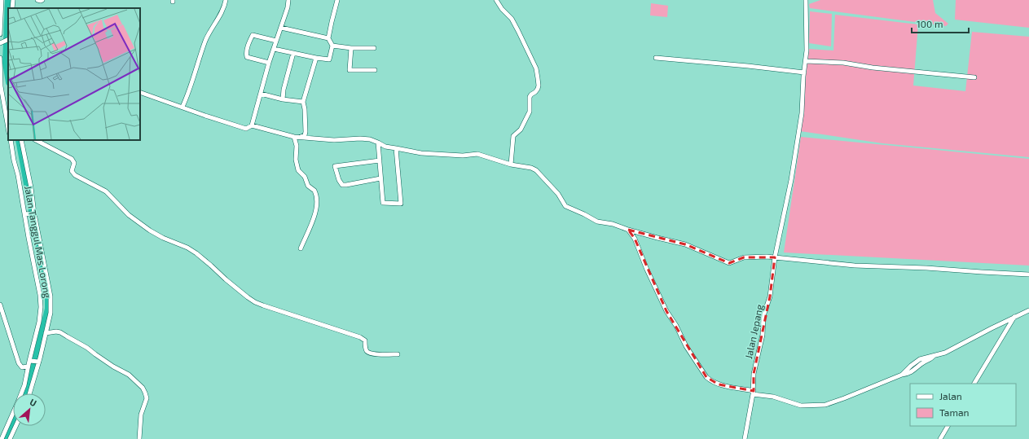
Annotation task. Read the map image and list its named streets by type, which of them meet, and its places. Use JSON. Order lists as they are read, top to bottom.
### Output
{
  "streets": {
    "street": ["Jalan Tanggul Mas Lorong", "Jalan Jepang"]
  },
  "legend": ["Jalan", "Taman"],
  "scale_bar": "100 m",
  "north": "top right"
}
